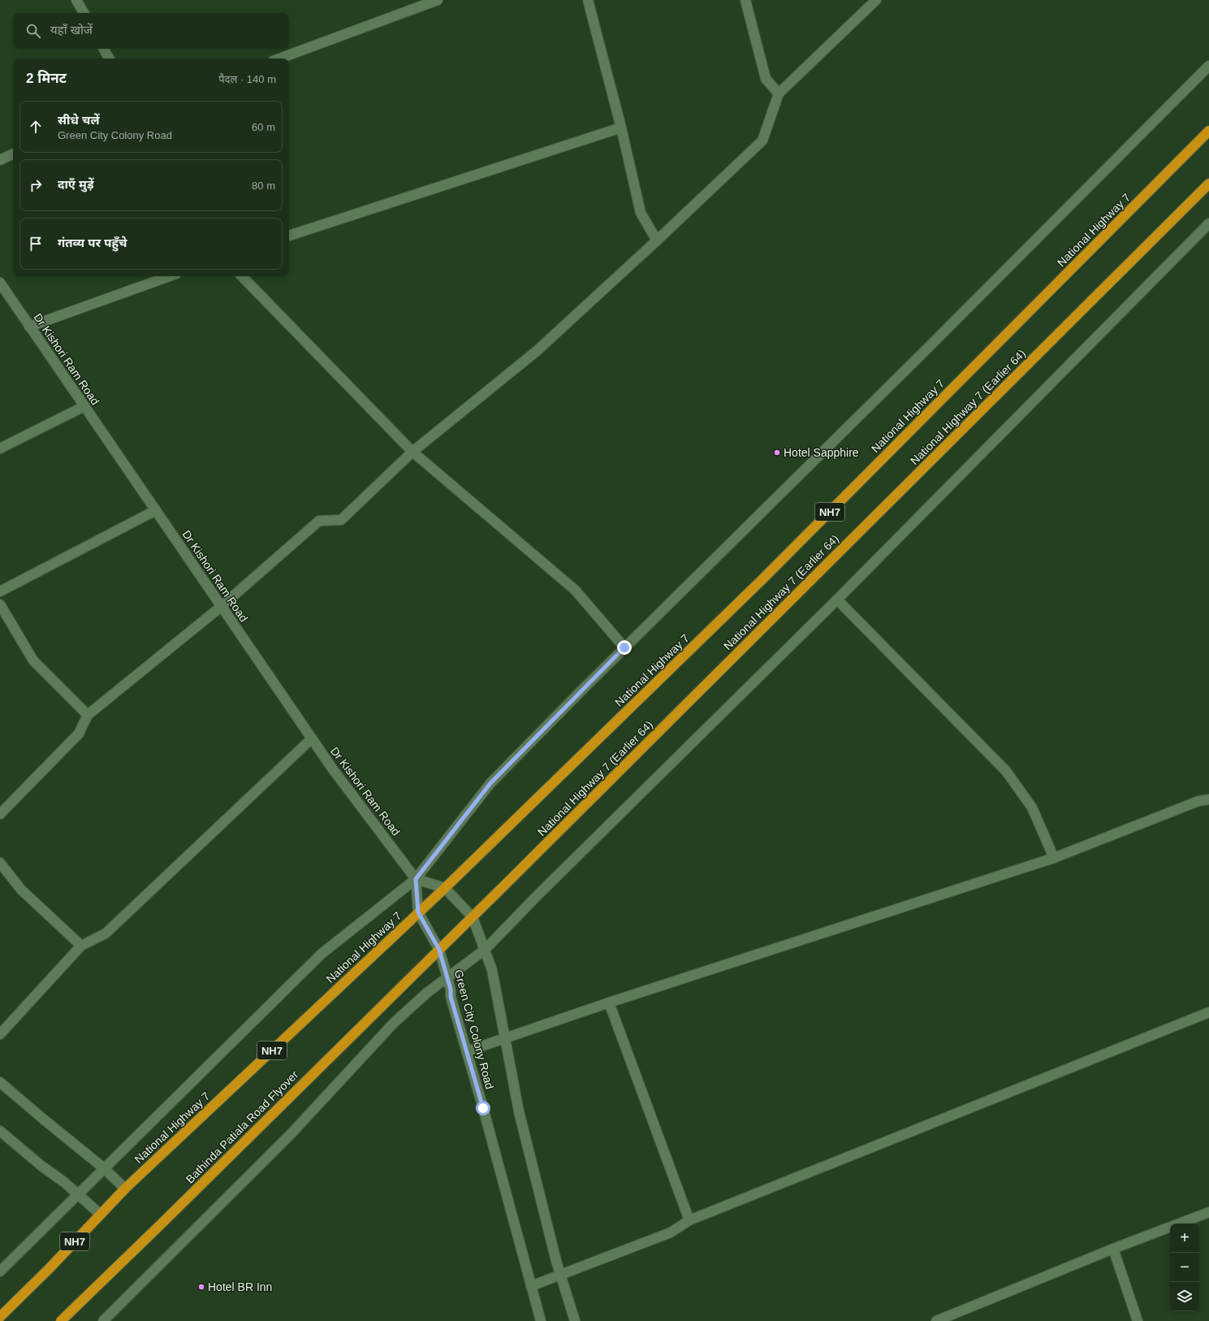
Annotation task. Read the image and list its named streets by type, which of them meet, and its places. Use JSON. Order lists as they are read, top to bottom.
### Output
{
  "streets": {
    "highway": [
      "National Highway 7",
      "National Highway 7 (Earlier 64)",
      "NH7",
      "Bathinda Patiala Road Flyover"
    ],
    "street": ["Dr Kishori Ram Road", "Green City Colony Road"]
  },
  "crossings": [
    ["National Highway 7", "NH7"],
    ["National Highway 7", "Green City Colony Road"],
    ["Dr Kishori Ram Road", "Green City Colony Road"],
    ["National Highway 7 (Earlier 64)", "Green City Colony Road"],
    ["National Highway 7 (Earlier 64)", "Bathinda Patiala Road Flyover"],
    ["Green City Colony Road", "Bathinda Patiala Road Flyover"]
  ],
  "places": ["Hotel Sapphire", "Hotel BR Inn"],
  "page": {
    "search": "यहाँ खोजें",
    "heading": ["2 मिनट", "पैदल · 140 m"],
    "list": [
      ["सीधे चलें", "Green City Colony Road", "60 m"],
      ["दाएँ मुड़ें", "80 m"],
      "गंतव्य पर पहुँचे"
    ],
    "map_buttons": ["+", "−"]
  }
}
